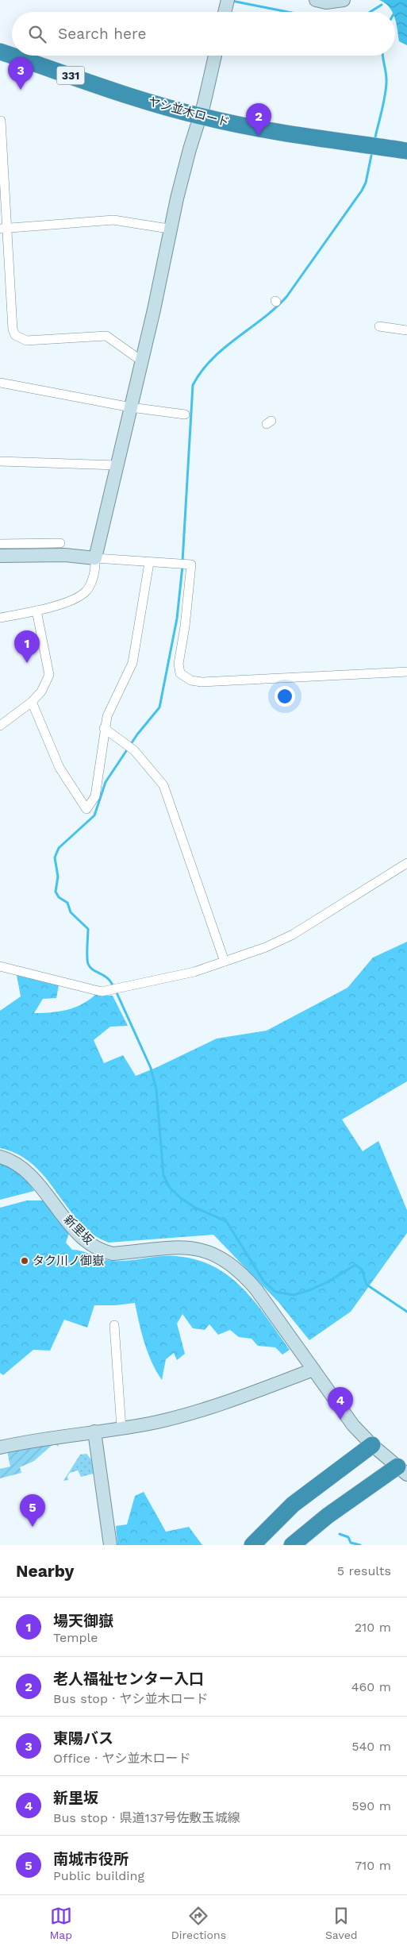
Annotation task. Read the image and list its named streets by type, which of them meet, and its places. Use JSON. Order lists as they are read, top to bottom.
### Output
{
  "streets": {
    "highway": ["331", "ヤシ並木ロード"],
    "street": ["新里坂"]
  },
  "places": ["タク川ノ御嶽"],
  "page": {
    "search": "Search here",
    "pins": [
      "3",
      "2",
      "1",
      "4",
      "5"
    ],
    "heading": ["Nearby", "5 results"],
    "list": [
      {
        "mark": "1",
        "name": "場天御嶽",
        "note": "Temple",
        "value": "210 m"
      },
      {
        "mark": "2",
        "name": "老人福祉センター入口",
        "note": "Bus stop · ヤシ並木ロード",
        "value": "460 m"
      },
      {
        "mark": "3",
        "name": "東陽バス",
        "note": "Office · ヤシ並木ロード",
        "value": "540 m"
      },
      {
        "mark": "4",
        "name": "新里坂",
        "note": "Bus stop · 県道137号佐敷玉城線",
        "value": "590 m"
      },
      {
        "mark": "5",
        "name": "南城市役所",
        "note": "Public building",
        "value": "710 m"
      }
    ],
    "nav": ["Map", "Directions", "Saved"]
  }
}
